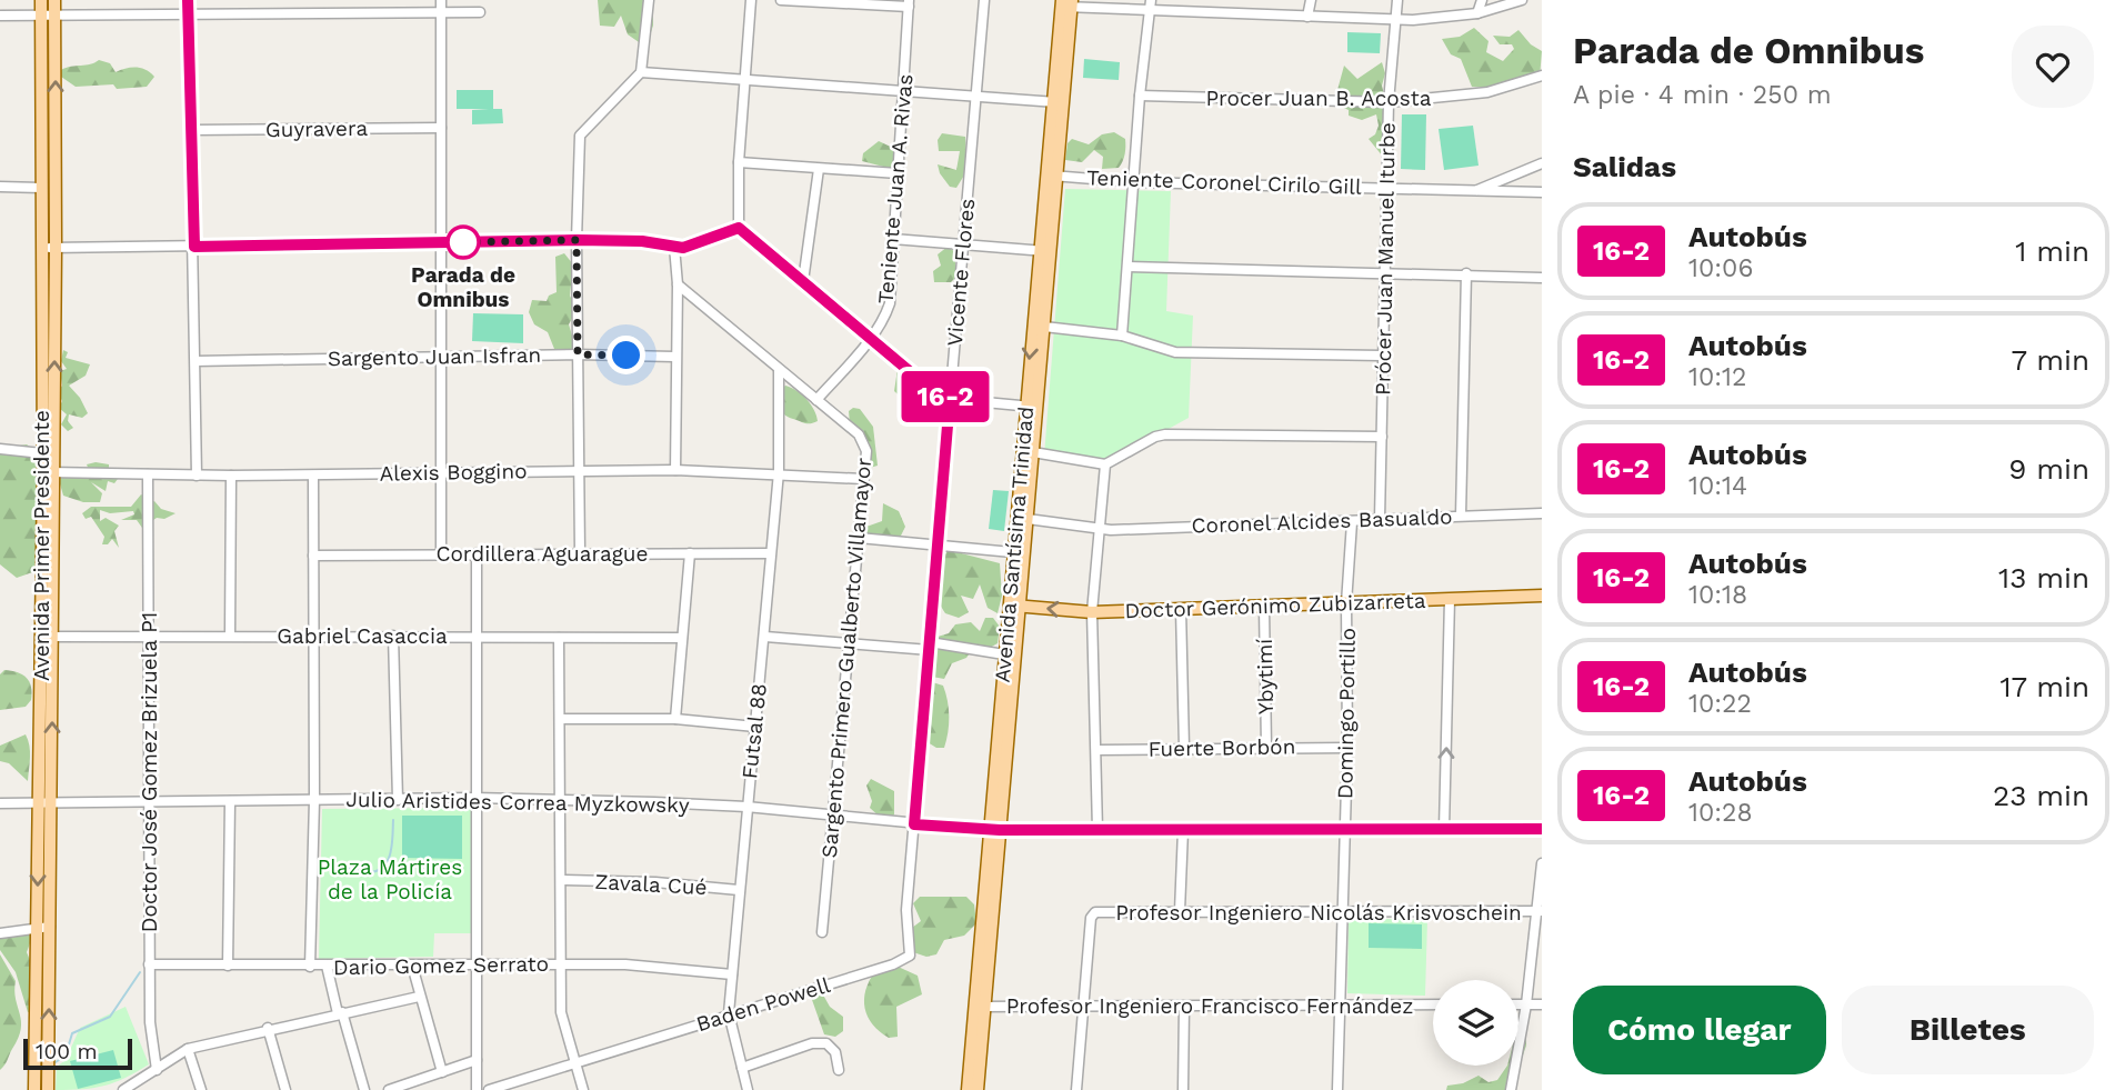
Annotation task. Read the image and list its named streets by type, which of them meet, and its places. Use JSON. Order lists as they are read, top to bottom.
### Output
{
  "streets": {
    "main road": [
      "Avenida Santísima Trinidad",
      "Avenida Primer Presidente",
      "Doctor Gerónimo Zubizarreta",
      "Julio Aristides Correa Myzkowsky"
    ],
    "street": [
      "Procer Juan B. Acosta",
      "Guyravera",
      "Teniente Coronel Cirilo Gill",
      "Teniente Juan A. Rivas",
      "Prócer Juan Manuel Iturbe",
      "Vicente Flores",
      "Sargento Juan Isfran",
      "Alexis Boggino",
      "Coronel Alcides Basualdo",
      "Cordillera Aguarague",
      "Gabriel Casaccia",
      "Sargento Primero Gualberto Villamayor",
      "Ybytimí",
      "Domingo Portillo",
      "Futsal 88",
      "Fuerte Borbón",
      "Doctor José Gomez Brizuela P1",
      "Zavala Cué",
      "Profesor Ingeniero Nicolás Krisvoschein",
      "Dario Gomez Serrato",
      "Baden Powell",
      "Profesor Ingeniero Francisco Fernández"
    ]
  },
  "crossings": [
    ["Procer Juan B. Acosta", "Prócer Juan Manuel Iturbe"],
    ["Teniente Coronel Cirilo Gill", "Prócer Juan Manuel Iturbe"],
    ["Teniente Coronel Cirilo Gill", "Avenida Santísima Trinidad"],
    ["Teniente Juan A. Rivas", "Sargento Primero Gualberto Villamayor"],
    ["Prócer Juan Manuel Iturbe", "Coronel Alcides Basualdo"],
    ["Vicente Flores", "Julio Aristides Correa Myzkowsky"],
    ["Vicente Flores", "Baden Powell"],
    ["Alexis Boggino", "Avenida Primer Presidente"],
    ["Alexis Boggino", "Sargento Primero Gualberto Villamayor"],
    ["Alexis Boggino", "Futsal 88"],
    ["Alexis Boggino", "Doctor José Gomez Brizuela P1"],
    ["Coronel Alcides Basualdo", "Avenida Santísima Trinidad"],
    ["Coronel Alcides Basualdo", "Domingo Portillo"],
    ["Avenida Santísima Trinidad", "Doctor Gerónimo Zubizarreta"],
    ["Avenida Santísima Trinidad", "Julio Aristides Correa Myzkowsky"],
    ["Avenida Santísima Trinidad", "Profesor Ingeniero Francisco Fernández"],
    ["Avenida Primer Presidente", "Gabriel Casaccia"],
    ["Avenida Primer Presidente", "Julio Aristides Correa Myzkowsky"],
    ["Cordillera Aguarague", "Futsal 88"],
    ["Doctor Gerónimo Zubizarreta", "Ybytimí"],
    ["Doctor Gerónimo Zubizarreta", "Domingo Portillo"],
    ["Gabriel Casaccia", "Doctor José Gomez Brizuela P1"],
    ["Sargento Primero Gualberto Villamayor", "Futsal 88"],
    ["Sargento Primero Gualberto Villamayor", "Julio Aristides Correa Myzkowsky"],
    ["Ybytimí", "Fuerte Borbón"],
    ["Domingo Portillo", "Fuerte Borbón"],
    ["Domingo Portillo", "Julio Aristides Correa Myzkowsky"],
    ["Domingo Portillo", "Profesor Ingeniero Nicolás Krisvoschein"],
    ["Domingo Portillo", "Profesor Ingeniero Francisco Fernández"],
    ["Futsal 88", "Julio Aristides Correa Myzkowsky"],
    ["Futsal 88", "Zavala Cué"],
    ["Futsal 88", "Dario Gomez Serrato"],
    ["Futsal 88", "Baden Powell"],
    ["Doctor José Gomez Brizuela P1", "Julio Aristides Correa Myzkowsky"],
    ["Doctor José Gomez Brizuela P1", "Dario Gomez Serrato"],
    ["Julio Aristides Correa Myzkowsky", "Baden Powell"],
    ["Profesor Ingeniero Nicolás Krisvoschein", "Profesor Ingeniero Francisco Fernández"]
  ],
  "parks": ["Plaza Mártires de la Policía"],
  "places": ["Parada de Omnibus"],
  "lines": ["bus line 16-2"],
  "scale_bar": "100 m",
  "page": {
    "on_map": "16-2",
    "heading": [
      ["Parada de Omnibus", "A pie · 4 min · 250 m"],
      "Salidas"
    ],
    "list": [
      {
        "mark": "16-2",
        "name": "Autobús",
        "note": "10:06",
        "value": "1 min"
      },
      {
        "mark": "16-2",
        "name": "Autobús",
        "note": "10:12",
        "value": "7 min"
      },
      {
        "mark": "16-2",
        "name": "Autobús",
        "note": "10:14",
        "value": "9 min"
      },
      {
        "mark": "16-2",
        "name": "Autobús",
        "note": "10:18",
        "value": "13 min"
      },
      {
        "mark": "16-2",
        "name": "Autobús",
        "note": "10:22",
        "value": "17 min"
      },
      {
        "mark": "16-2",
        "name": "Autobús",
        "note": "10:28",
        "value": "23 min"
      }
    ],
    "buttons": ["Cómo llegar", "Billetes"],
    "scale": "100 m"
  }
}
